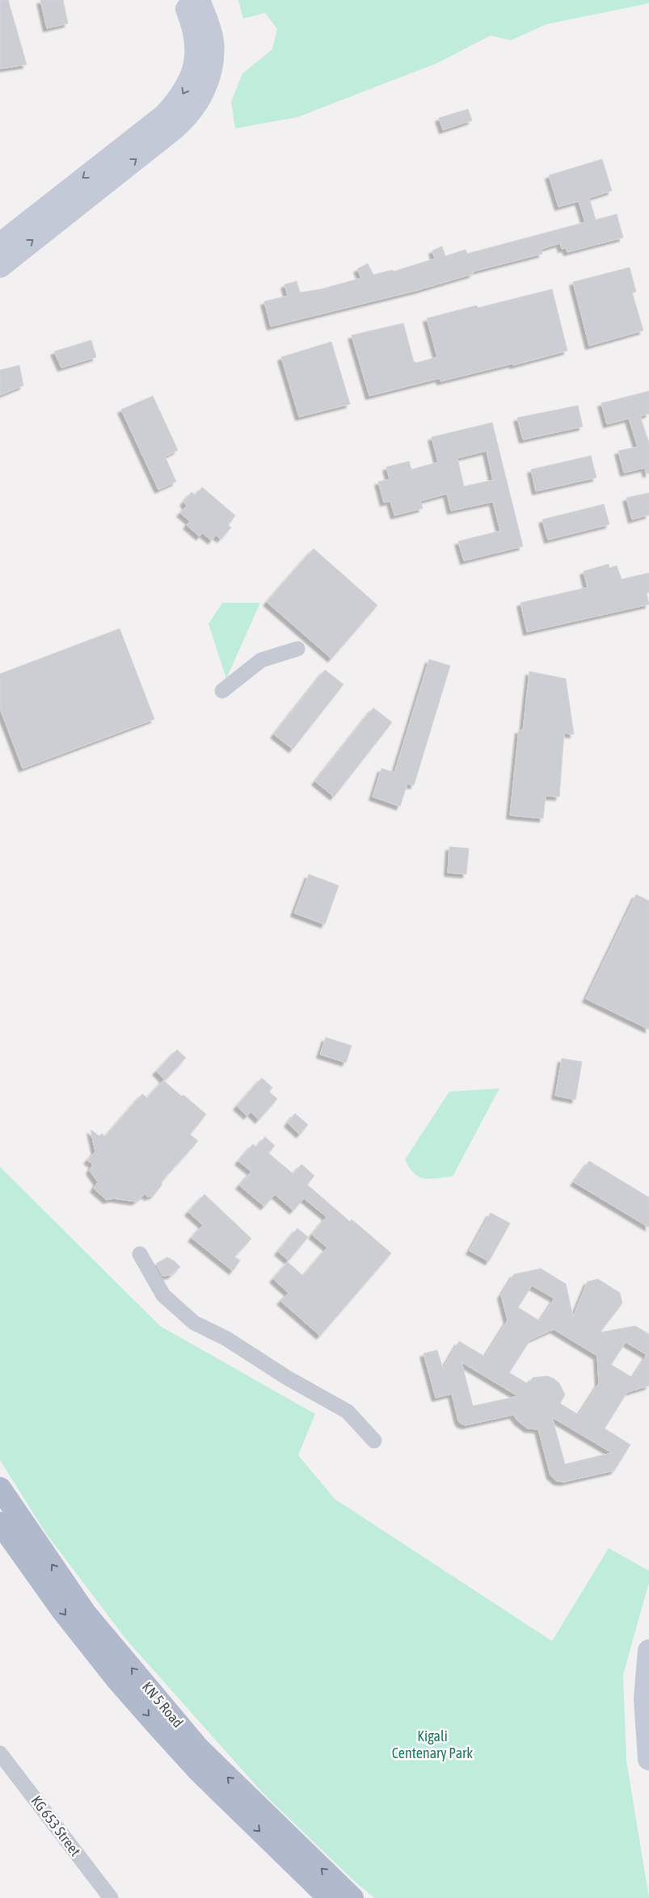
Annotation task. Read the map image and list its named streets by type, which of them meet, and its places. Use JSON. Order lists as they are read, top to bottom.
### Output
{
  "streets": {
    "main road": ["KN 5 Road"],
    "street": ["KG 653 Street"]
  },
  "parks": ["Kigali Centenary Park"]
}
